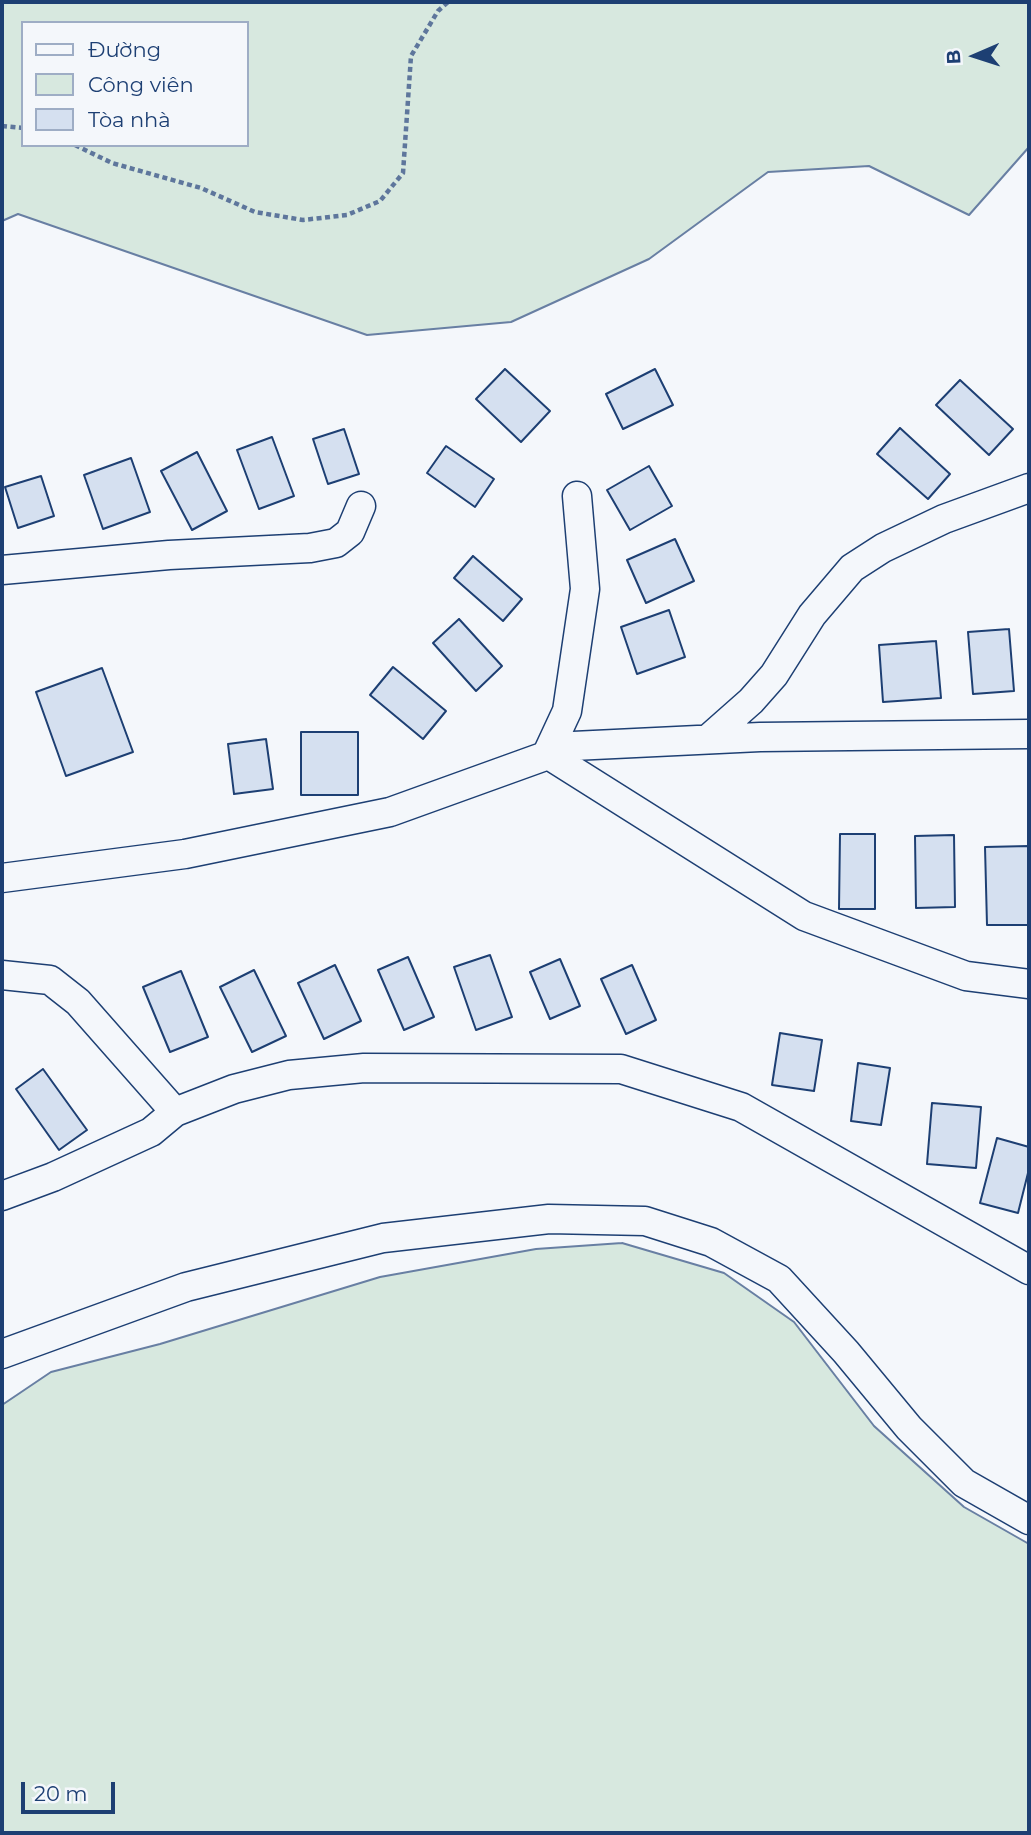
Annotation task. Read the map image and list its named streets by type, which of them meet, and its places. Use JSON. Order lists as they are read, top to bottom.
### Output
{
  "legend": ["Đường", "Công viên", "Tòa nhà"],
  "scale_bar": "20 m",
  "north": "left"
}
